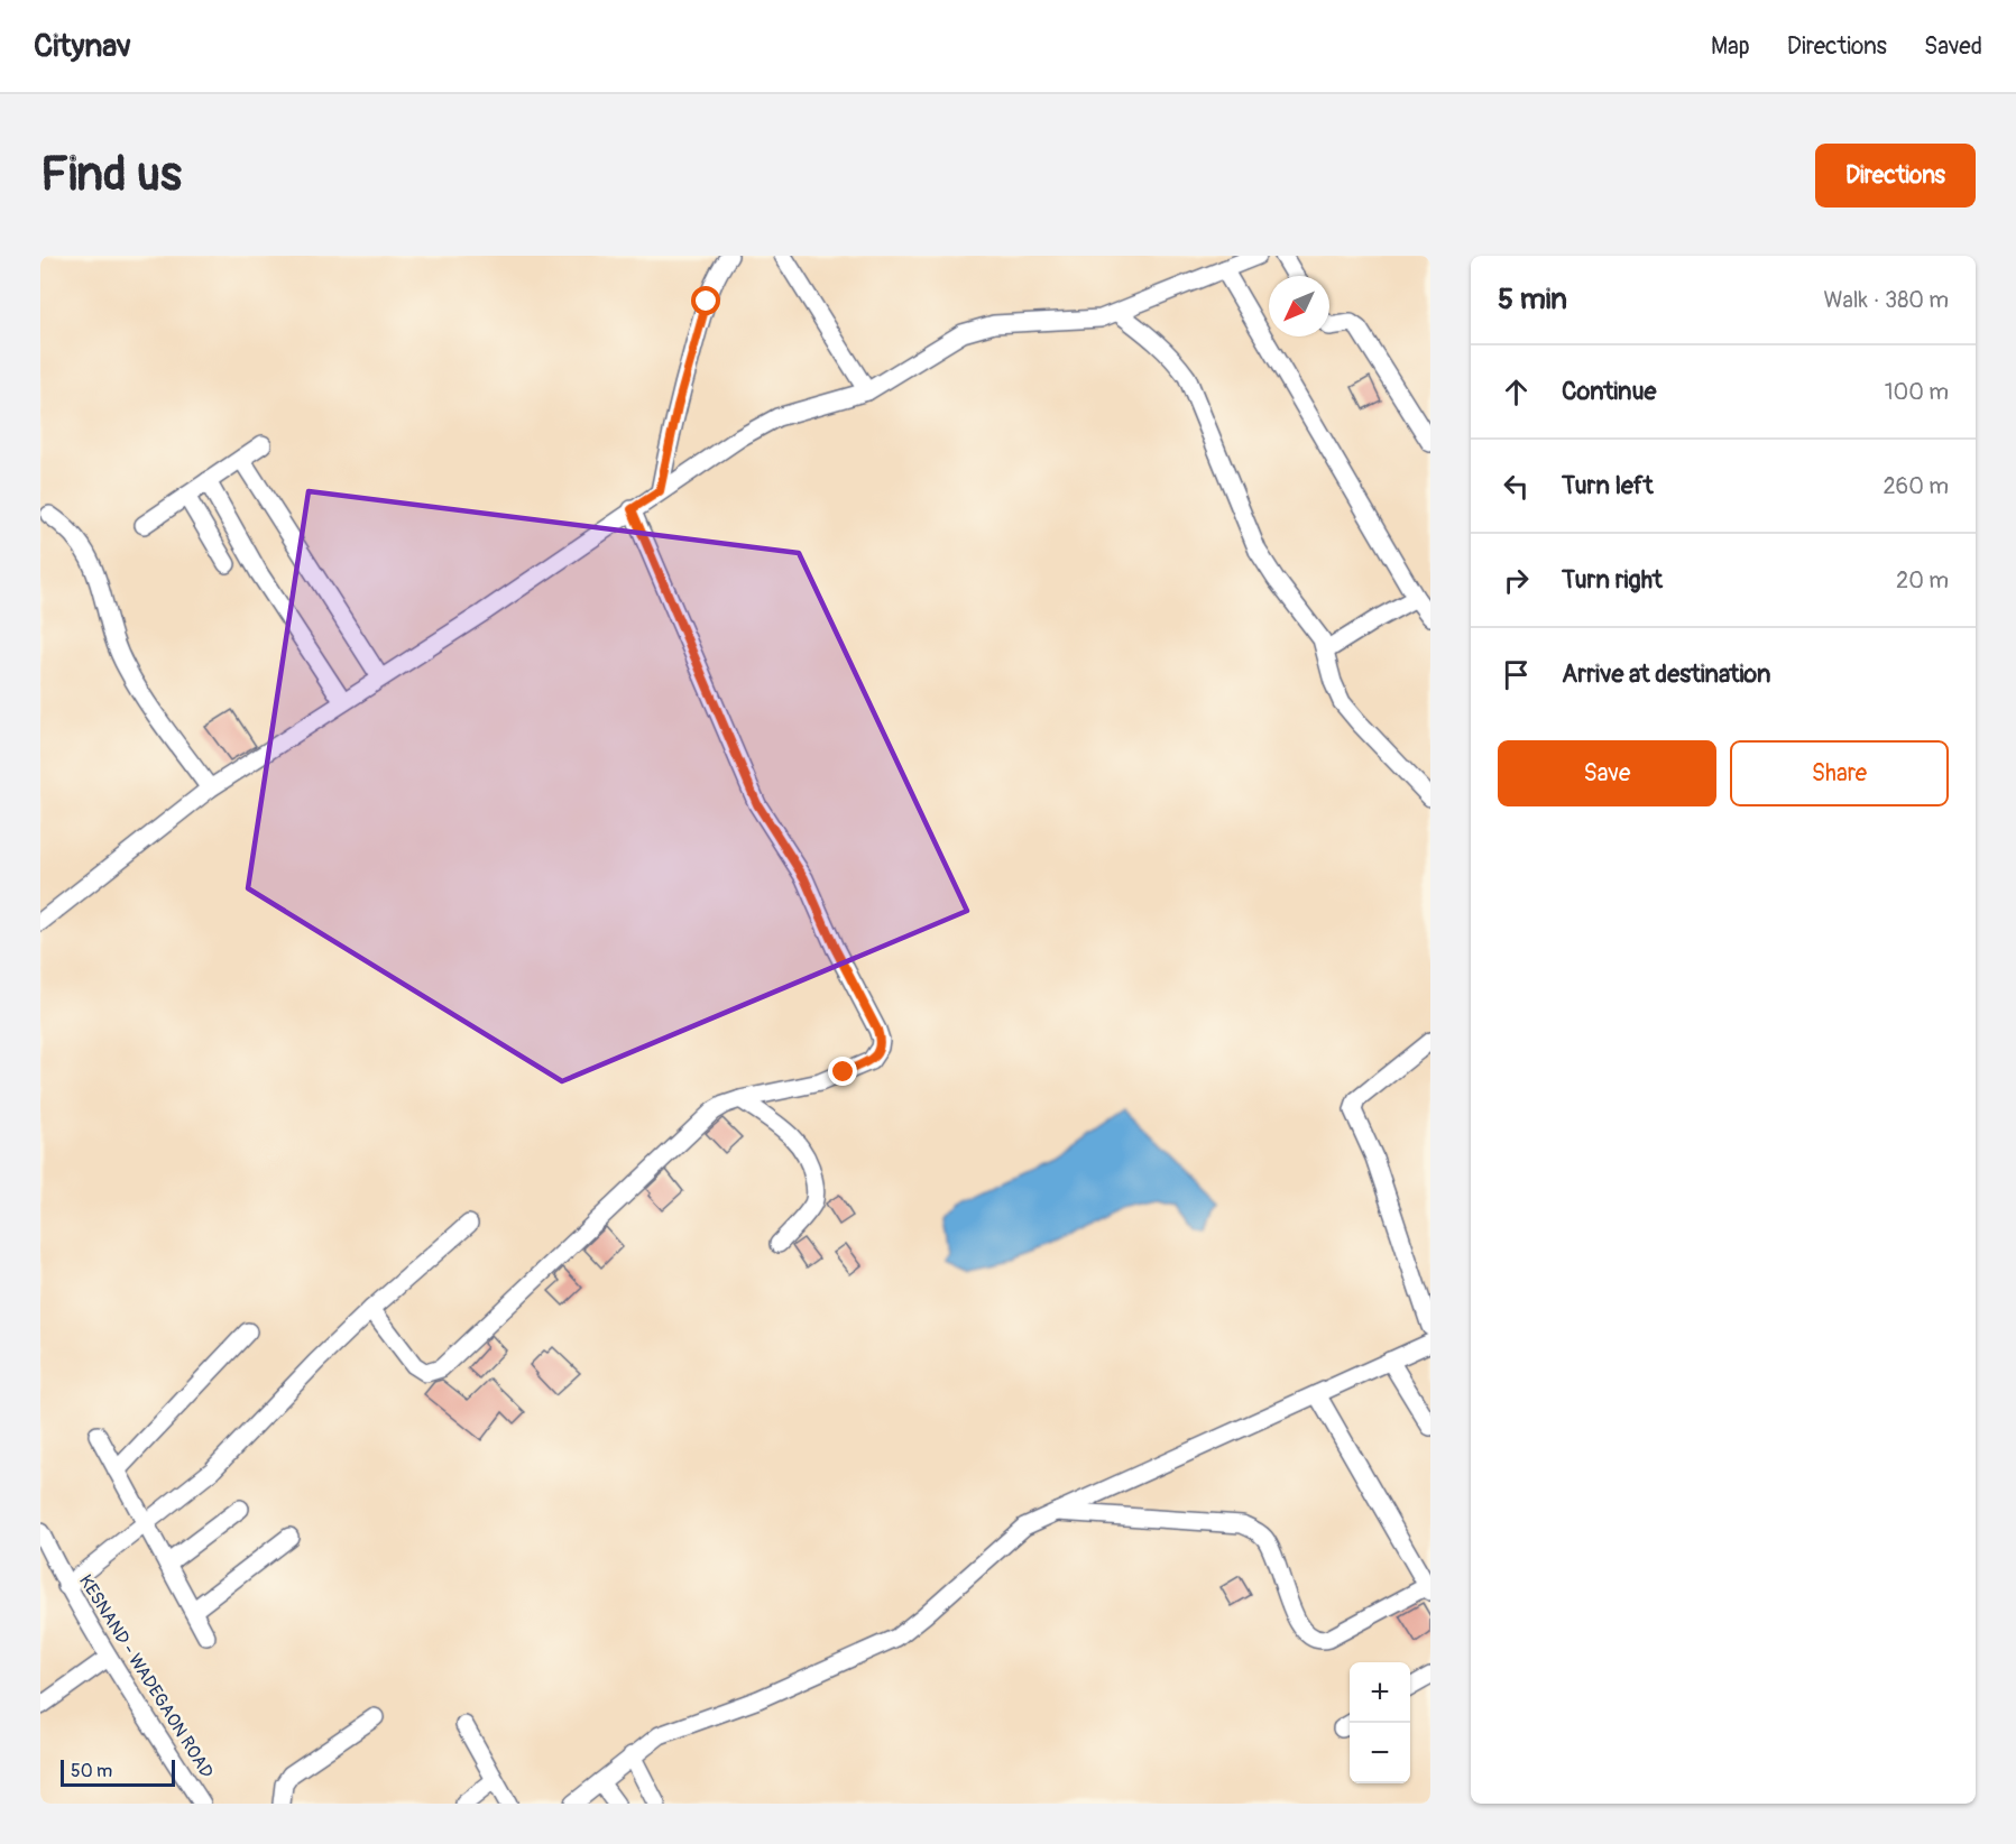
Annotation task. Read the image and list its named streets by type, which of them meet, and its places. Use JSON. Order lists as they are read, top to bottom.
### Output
{
  "streets": {
    "street": ["KESNAND - WADEGAON ROAD"]
  },
  "scale_bar": "50 m",
  "north": "bottom left",
  "page": {
    "header": "Citynav",
    "nav": ["Map", "Directions", "Saved"],
    "buttons": [
      "Directions",
      ["Save", "Share"]
    ],
    "title": "Find us",
    "heading": ["5 min", "Walk · 380 m"],
    "list": [
      ["Continue", "100 m"],
      ["Turn left", "260 m"],
      ["Turn right", "20 m"],
      "Arrive at destination"
    ],
    "map_buttons": ["+", "−"],
    "scale": "50 m"
  }
}
